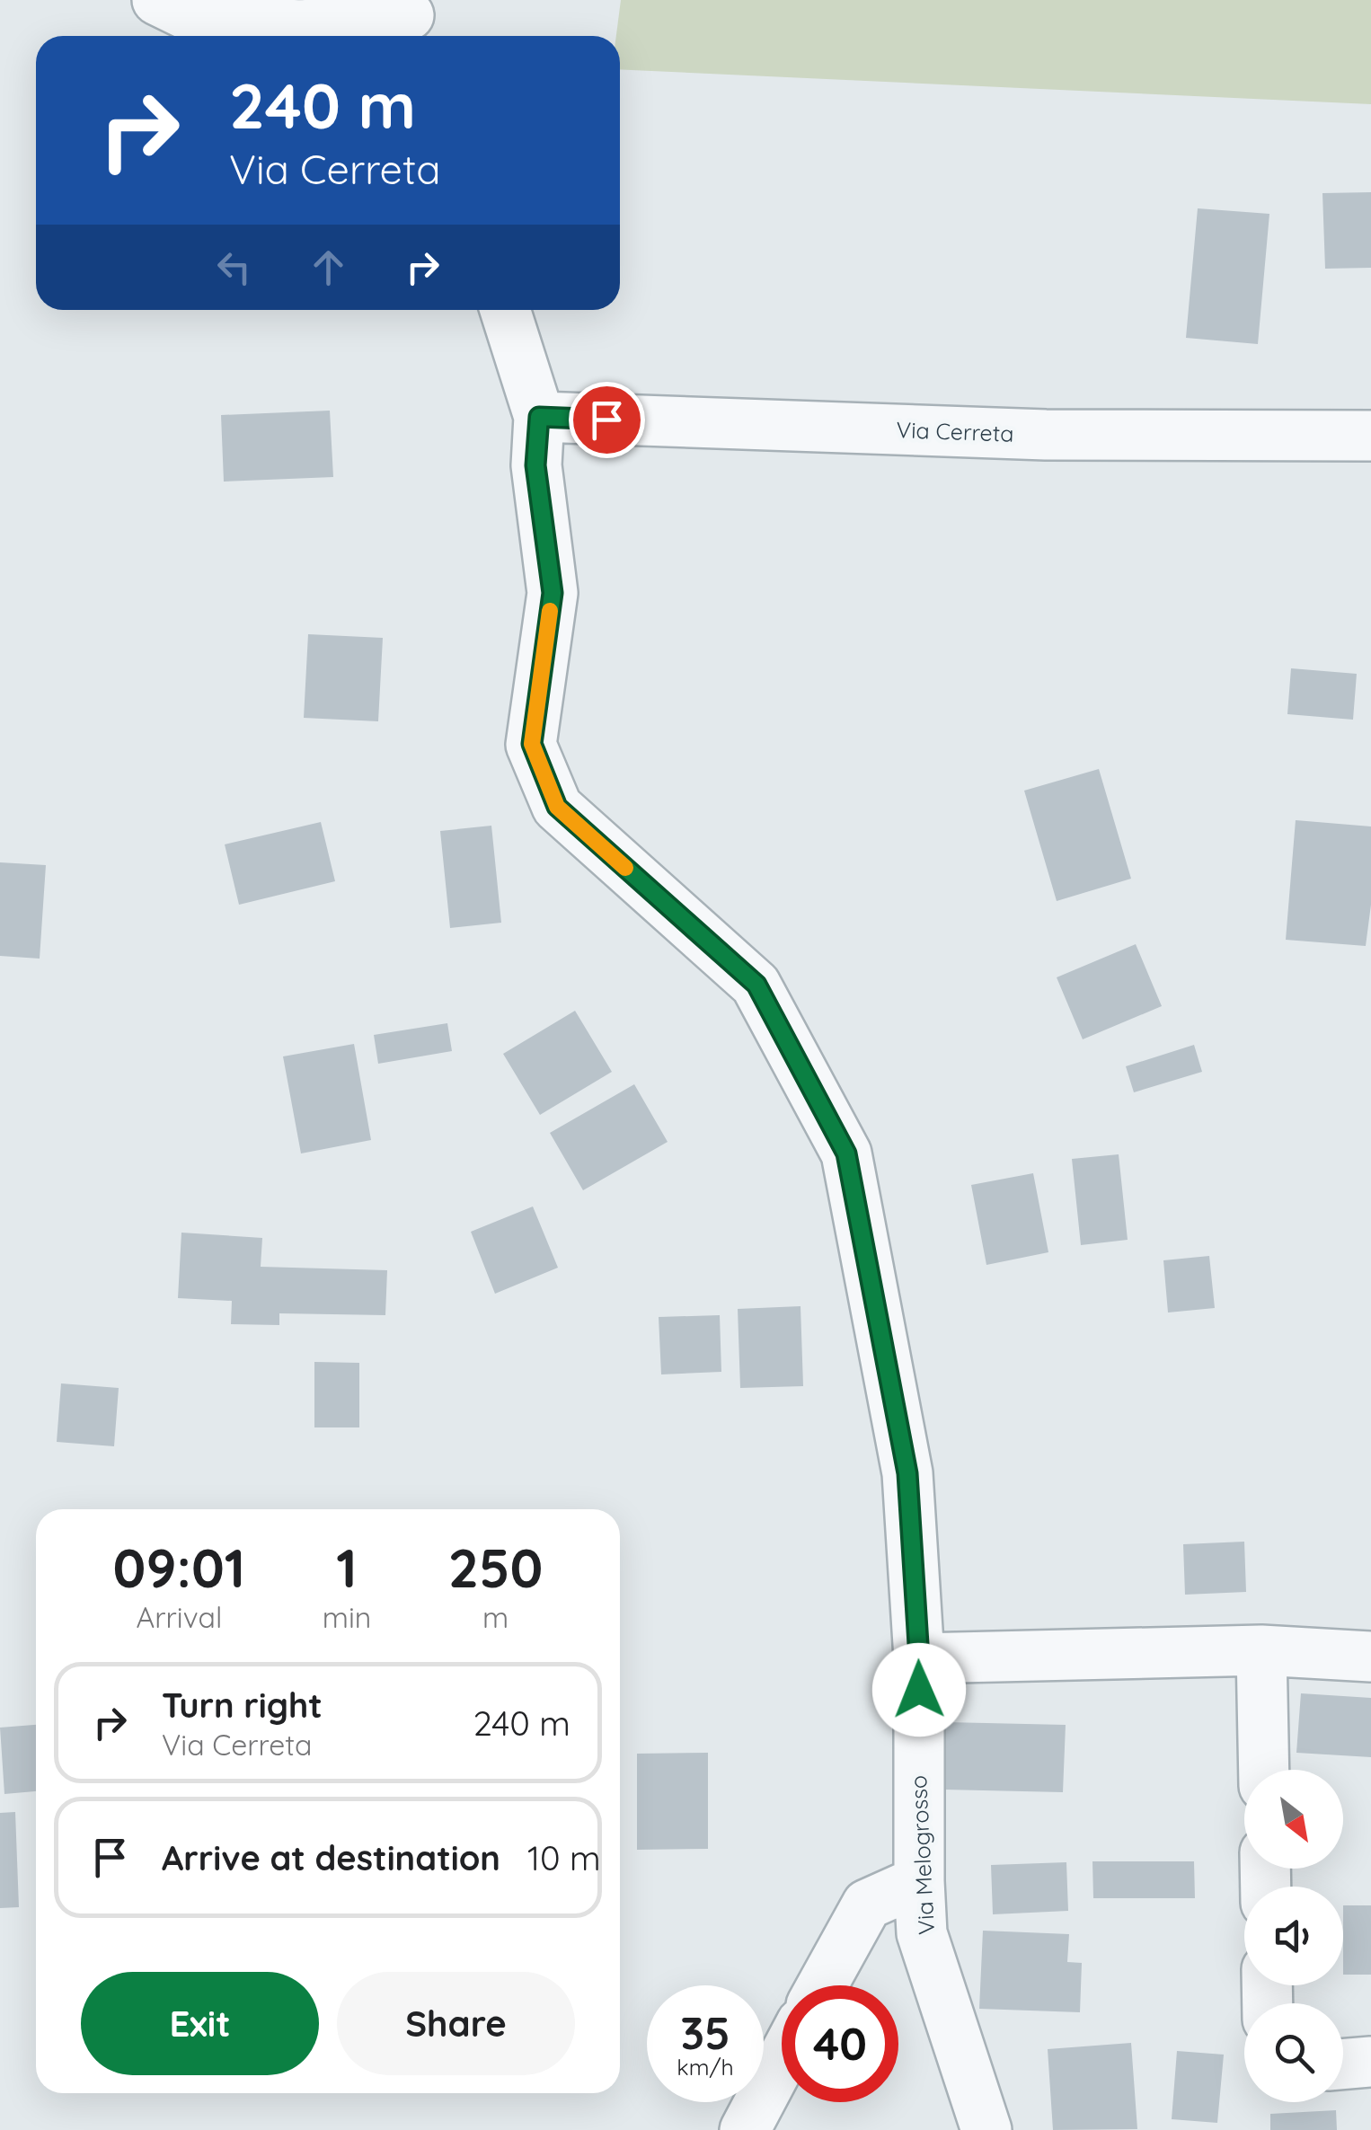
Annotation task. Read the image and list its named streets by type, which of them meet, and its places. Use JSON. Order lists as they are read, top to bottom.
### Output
{
  "streets": {
    "street": ["Via Cerreta", "Via Melogrosso"]
  },
  "crossings": [
    ["Via Cerreta", "Via Melogrosso"]
  ],
  "north": "bottom right",
  "page": {
    "turn": ["240 m", "Via Cerreta"],
    "eta": [
      "09:01",
      "Arrival",
      "1",
      "min",
      "250",
      "m"
    ],
    "list": [
      {
        "name": "Turn right",
        "note": "Via Cerreta",
        "value": "240 m"
      },
      {
        "name": "Arrive at destination",
        "value": "10 m"
      }
    ],
    "buttons": ["Exit", "Share"],
    "speed": "35 km/h",
    "limit": "40"
  }
}
